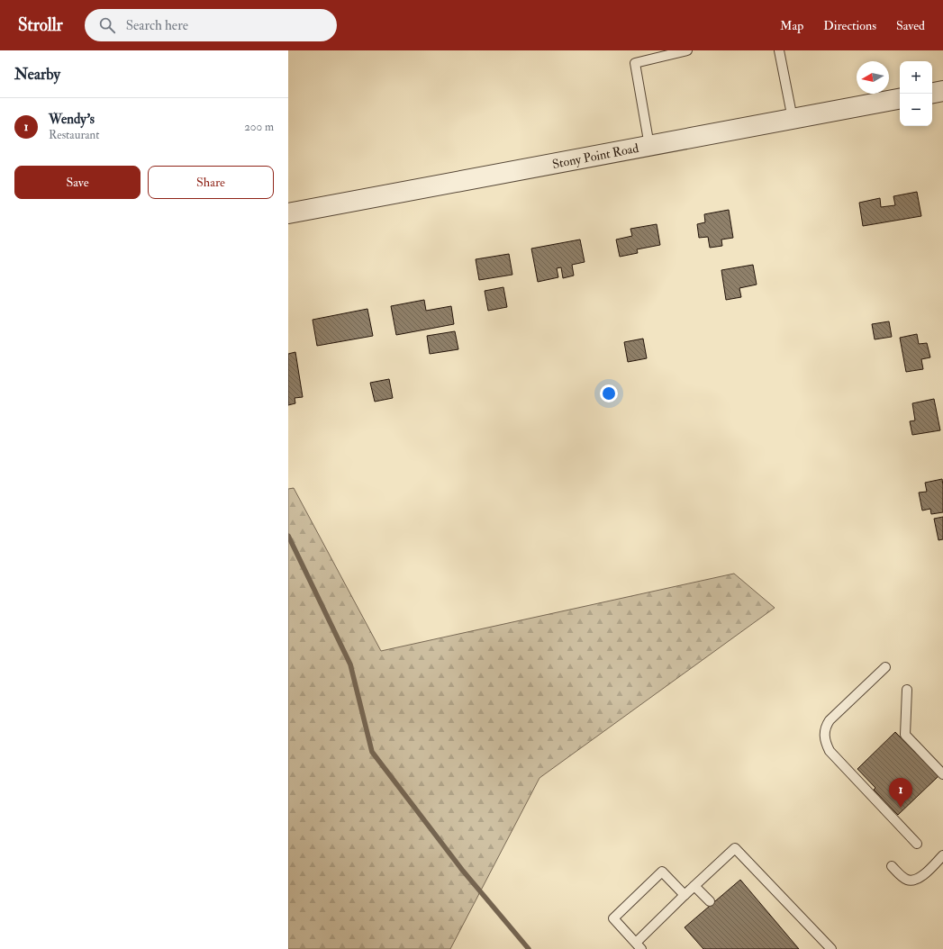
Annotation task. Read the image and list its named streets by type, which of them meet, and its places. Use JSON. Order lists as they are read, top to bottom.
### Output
{
  "streets": {
    "street": ["Stony Point Road"]
  },
  "north": "left",
  "page": {
    "header": "Strollr",
    "search": "Search here",
    "nav": ["Map", "Directions", "Saved"],
    "heading": "Nearby",
    "map_buttons": ["+", "−"],
    "list": [
      {
        "mark": "1",
        "name": "Wendy's",
        "note": "Restaurant",
        "value": "200 m"
      }
    ],
    "buttons": ["Save", "Share"],
    "pins": "1"
  }
}
